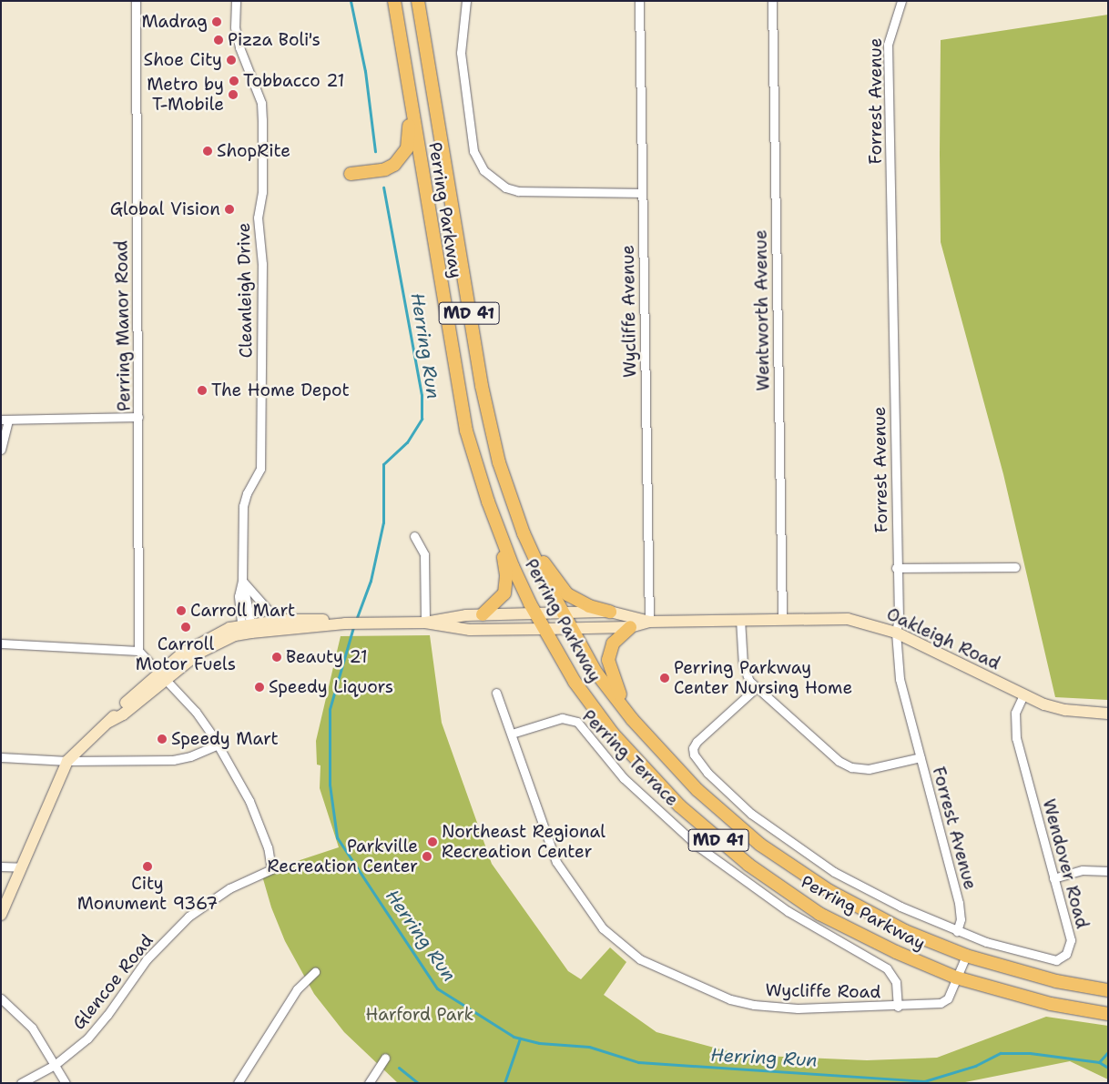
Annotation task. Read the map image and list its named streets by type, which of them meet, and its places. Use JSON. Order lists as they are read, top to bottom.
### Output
{
  "streets": {
    "main road": ["Perring Parkway", "MD 41"],
    "street": [
      "Forrest Avenue",
      "Cleanleigh Drive",
      "Wentworth Avenue",
      "Wycliffe Avenue",
      "Perring Manor Road",
      "Oakleigh Road",
      "Perring Terrace",
      "Wendover Road",
      "Glencoe Road",
      "Wycliffe Road"
    ]
  },
  "crossings": [
    ["Forrest Avenue", "Oakleigh Road"],
    ["Forrest Avenue", "Wendover Road"],
    ["Perring Parkway", "Oakleigh Road"],
    ["Perring Parkway", "Wycliffe Road"],
    ["Cleanleigh Drive", "Oakleigh Road"],
    ["Wentworth Avenue", "Oakleigh Road"],
    ["Wycliffe Avenue", "Oakleigh Road"],
    ["Oakleigh Road", "Wendover Road"],
    ["Perring Terrace", "Wycliffe Road"]
  ],
  "water": ["Herring Run"],
  "parks": ["Harford Park"],
  "places": [
    "Madrag",
    "Pizza Boli's",
    "Shoe City",
    "Tobbacco 21",
    "Metro by T-Mobile",
    "ShopRite",
    "Global Vision",
    "The Home Depot",
    "Carroll Mart",
    "Carroll Motor Fuels",
    "Beauty 21",
    "Perring Parkway Center Nursing Home",
    "Speedy Liquors",
    "Speedy Mart",
    "Northeast Regional Recreation Center",
    "Parkville Recreation Center",
    "City Monument 9367"
  ]
}
